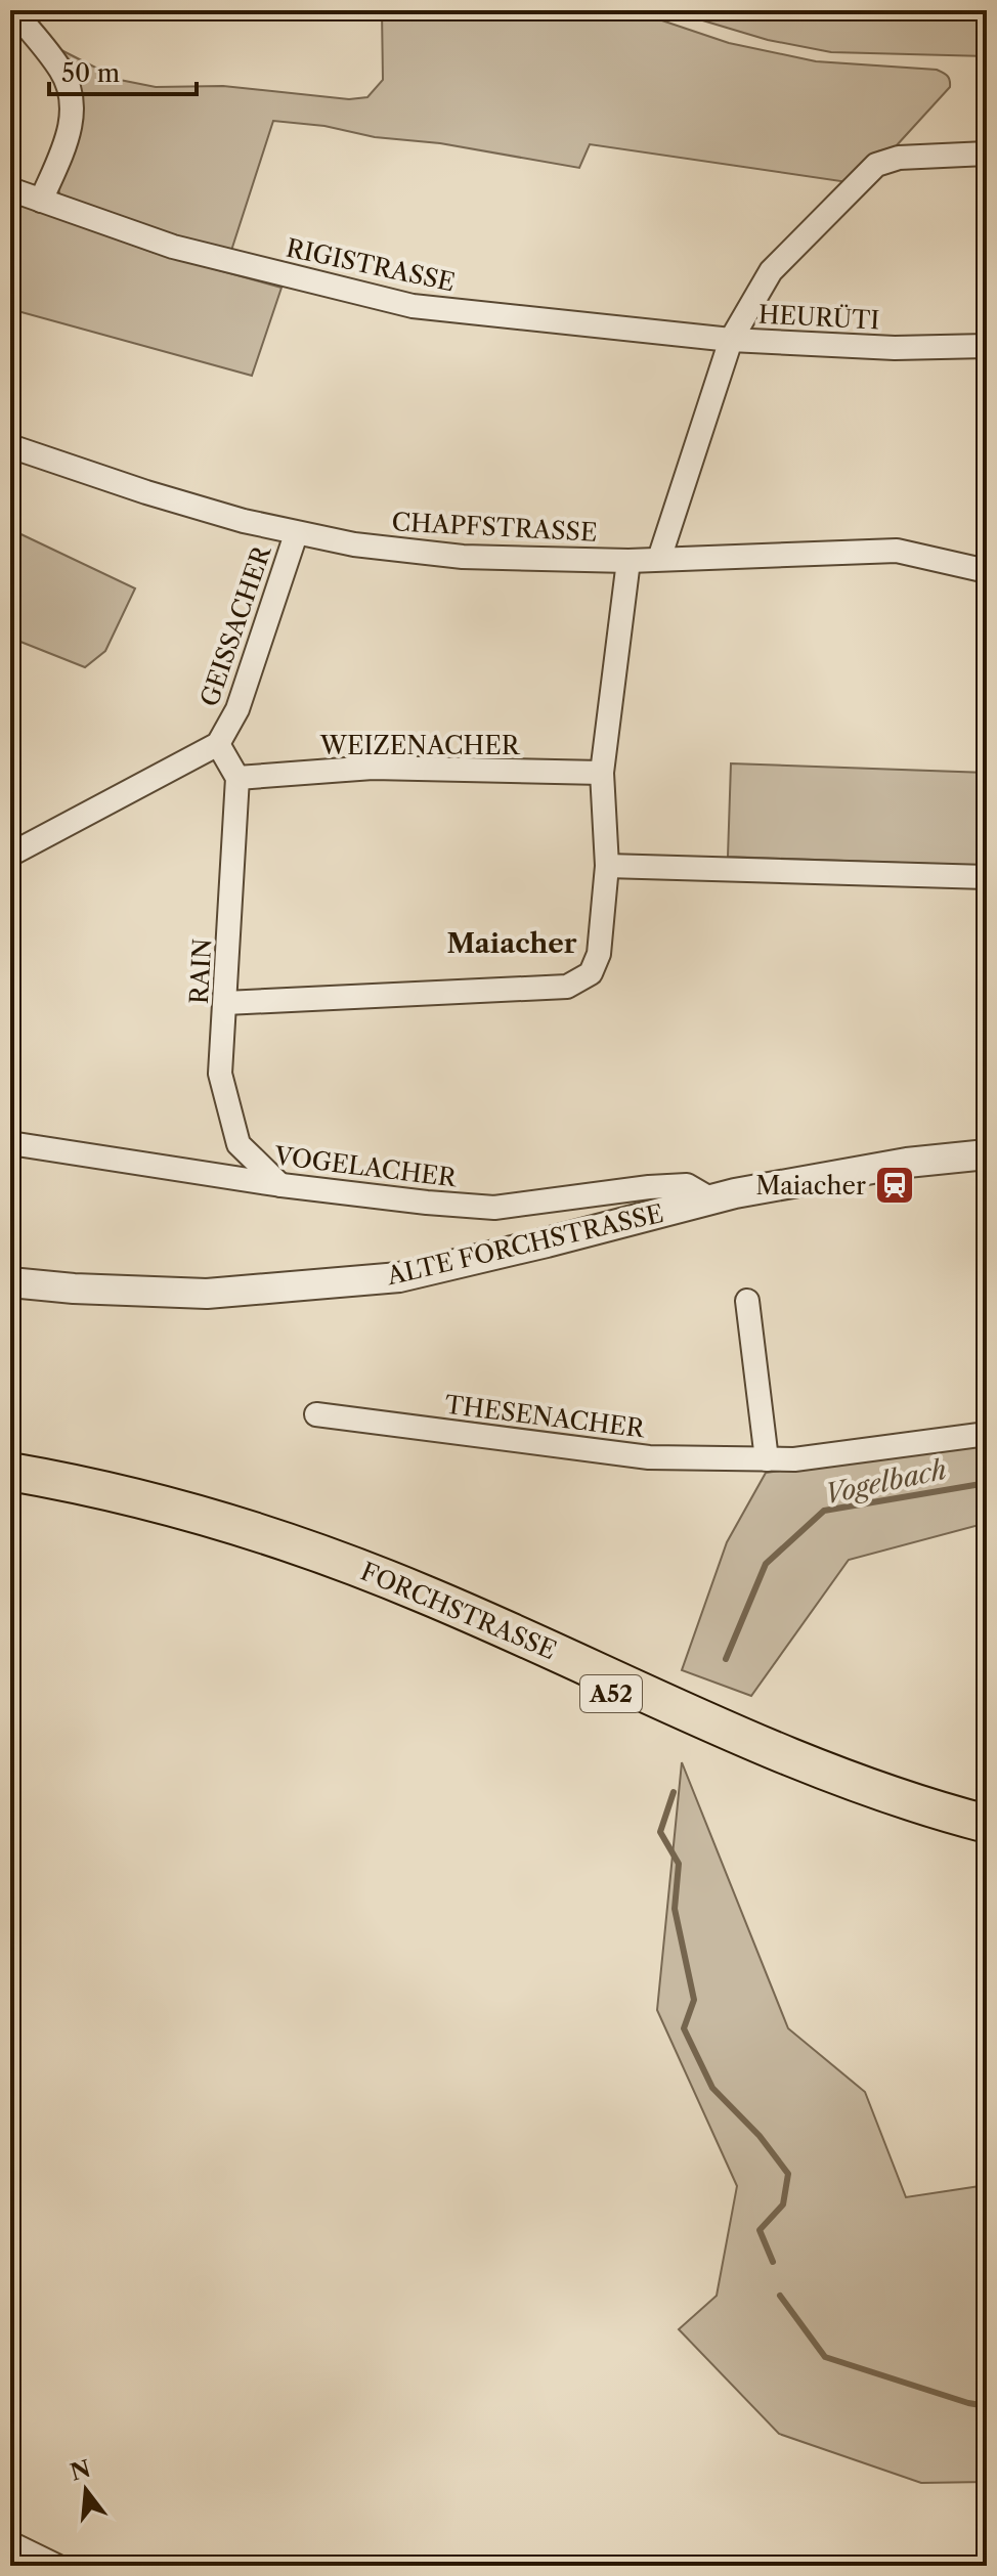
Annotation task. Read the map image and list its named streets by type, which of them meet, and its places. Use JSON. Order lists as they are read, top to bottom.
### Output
{
  "streets": {
    "highway": ["FORCHSTRASSE", "A52"],
    "street": [
      "RIGISTRASSE",
      "HEURÜTI",
      "CHAPFSTRASSE",
      "GEISSACHER",
      "WEIZENACHER",
      "RAIN",
      "VOGELACHER",
      "ALTE FORCHSTRASSE",
      "THESENACHER"
    ]
  },
  "crossings": [
    ["RIGISTRASSE", "HEURÜTI"],
    ["HEURÜTI", "CHAPFSTRASSE"],
    ["CHAPFSTRASSE", "GEISSACHER"],
    ["WEIZENACHER", "RAIN"],
    ["RAIN", "VOGELACHER"],
    ["VOGELACHER", "ALTE FORCHSTRASSE"]
  ],
  "districts": ["Maiacher"],
  "water": ["Vogelbach"],
  "places": {
    "station": ["Maiacher"]
  },
  "scale_bar": "50 m",
  "north": "top"
}
